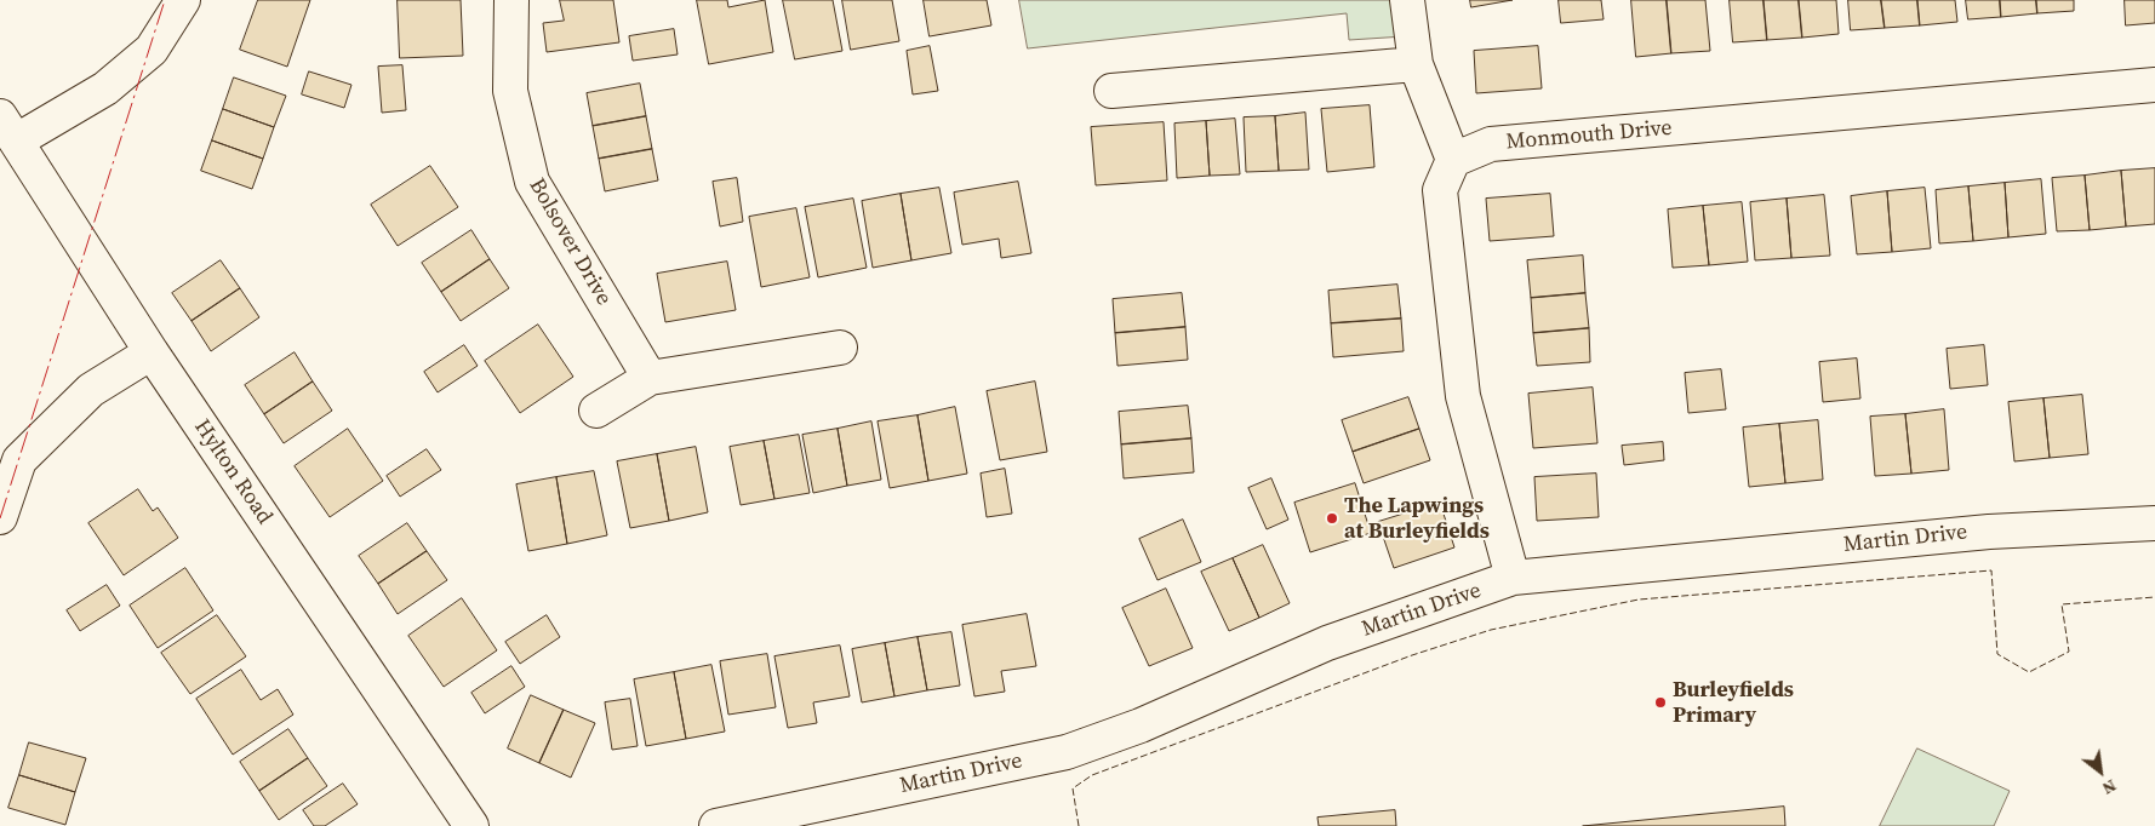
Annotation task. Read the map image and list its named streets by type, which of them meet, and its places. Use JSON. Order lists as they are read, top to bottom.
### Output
{
  "streets": {
    "street": [
      "Monmouth Drive",
      "Bolsover Drive",
      "Hylton Road",
      "Martin Drive"
    ]
  },
  "places": ["The Lapwings at Burleyfields", "Burleyfields Primary"],
  "north": "bottom right"
}
